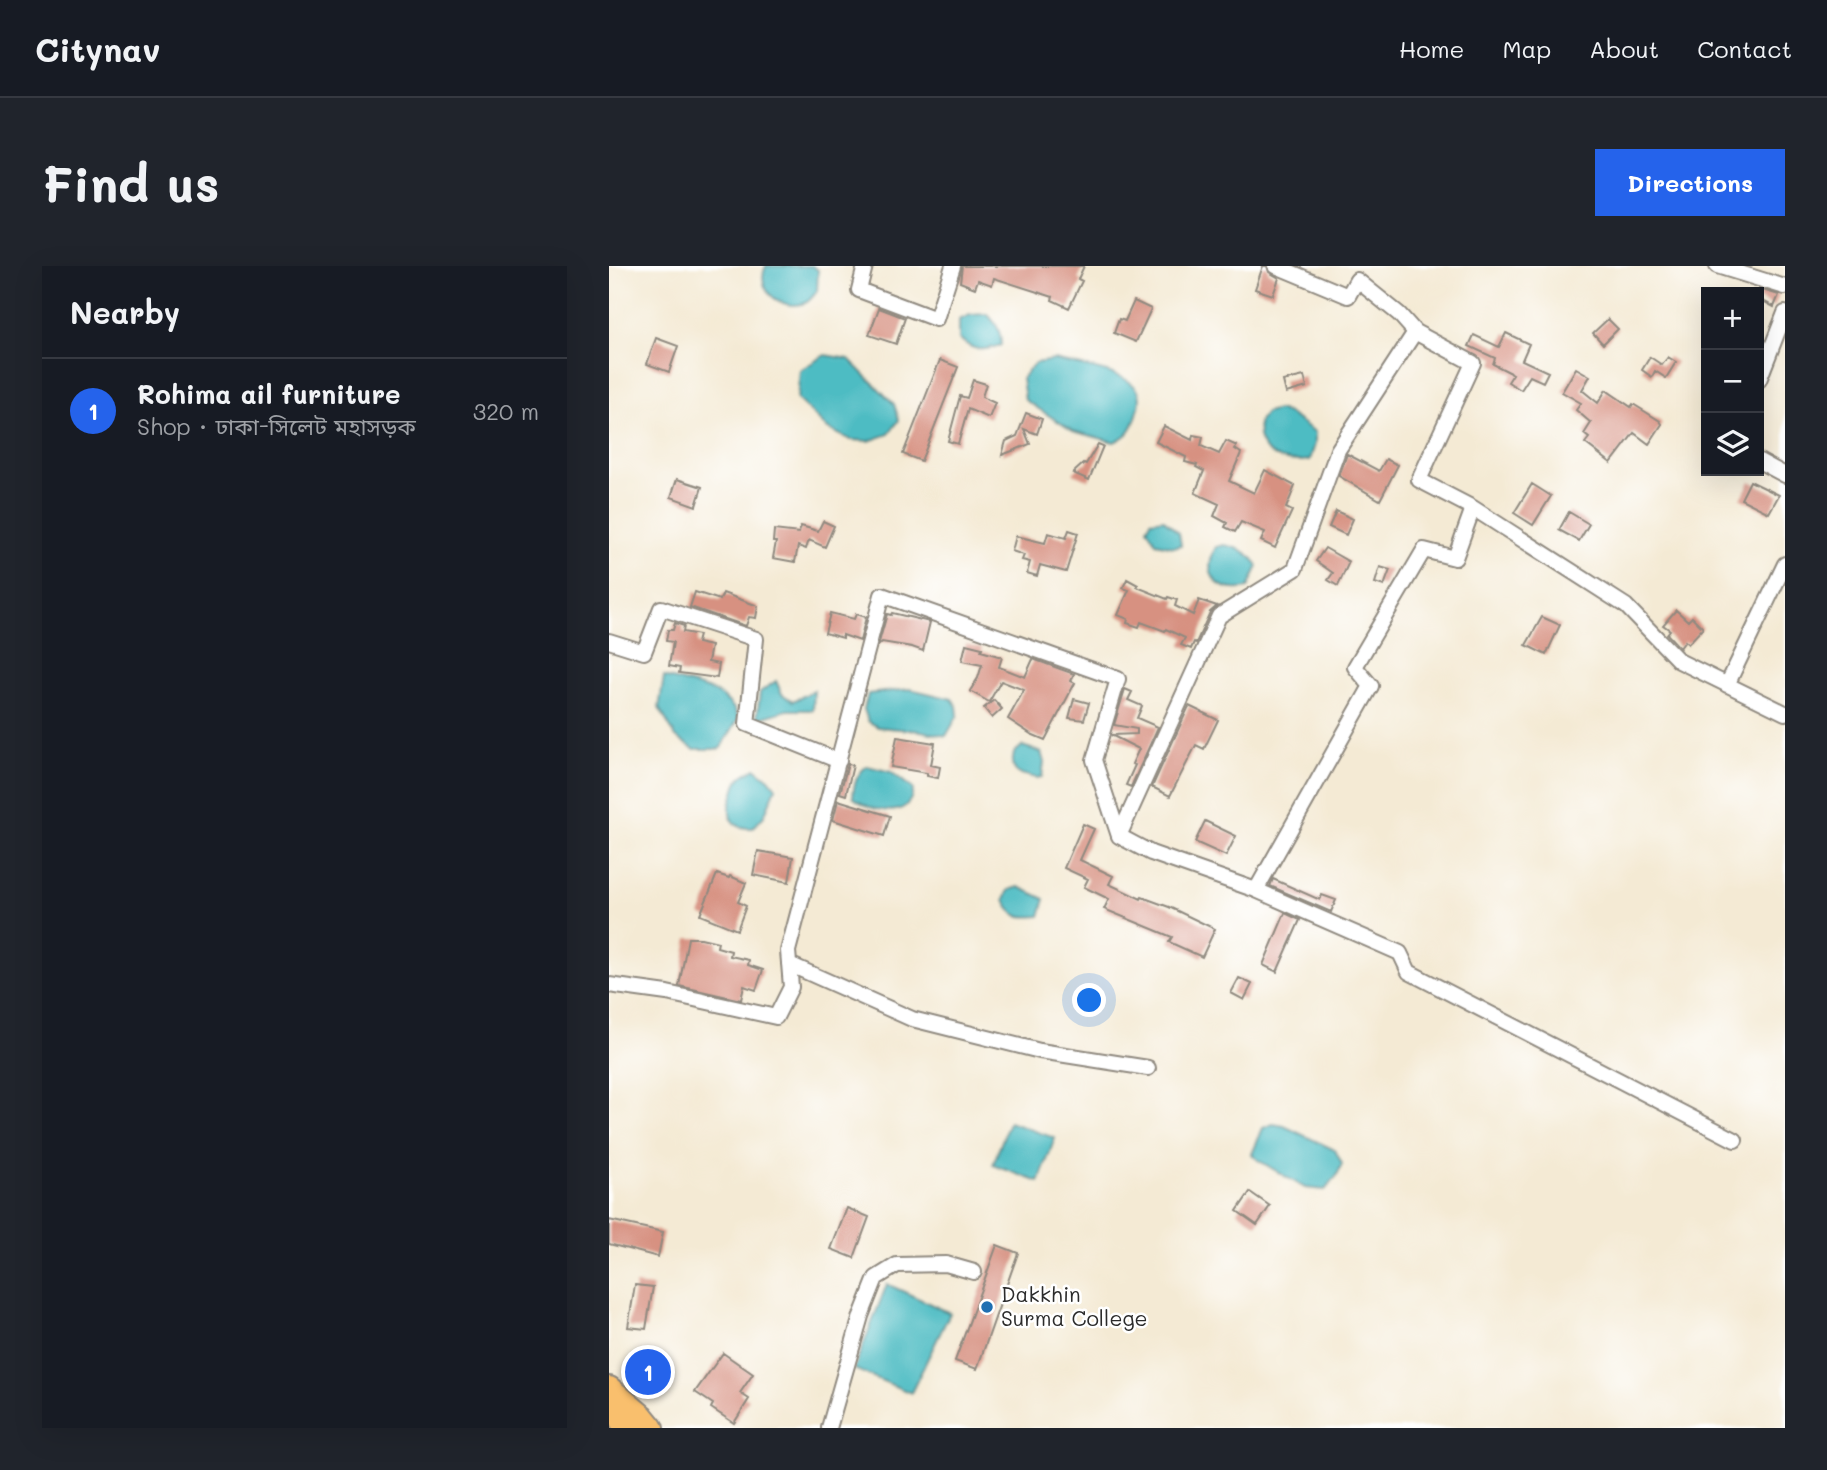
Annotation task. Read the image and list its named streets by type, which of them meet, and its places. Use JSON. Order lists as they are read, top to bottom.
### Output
{
  "places": ["Dakkhin Surma College"],
  "page": {
    "header": "Citynav",
    "nav": [
      "Home",
      "Map",
      "About",
      "Contact"
    ],
    "buttons": "Directions",
    "title": "Find us",
    "heading": "Nearby",
    "map_buttons": ["+", "−"],
    "list": [
      {
        "mark": "1",
        "name": "Rohima ail furniture",
        "note": "Shop · ঢাকা-সিলেট মহাসড়ক",
        "value": "320 m"
      }
    ],
    "pins": "1"
  }
}
